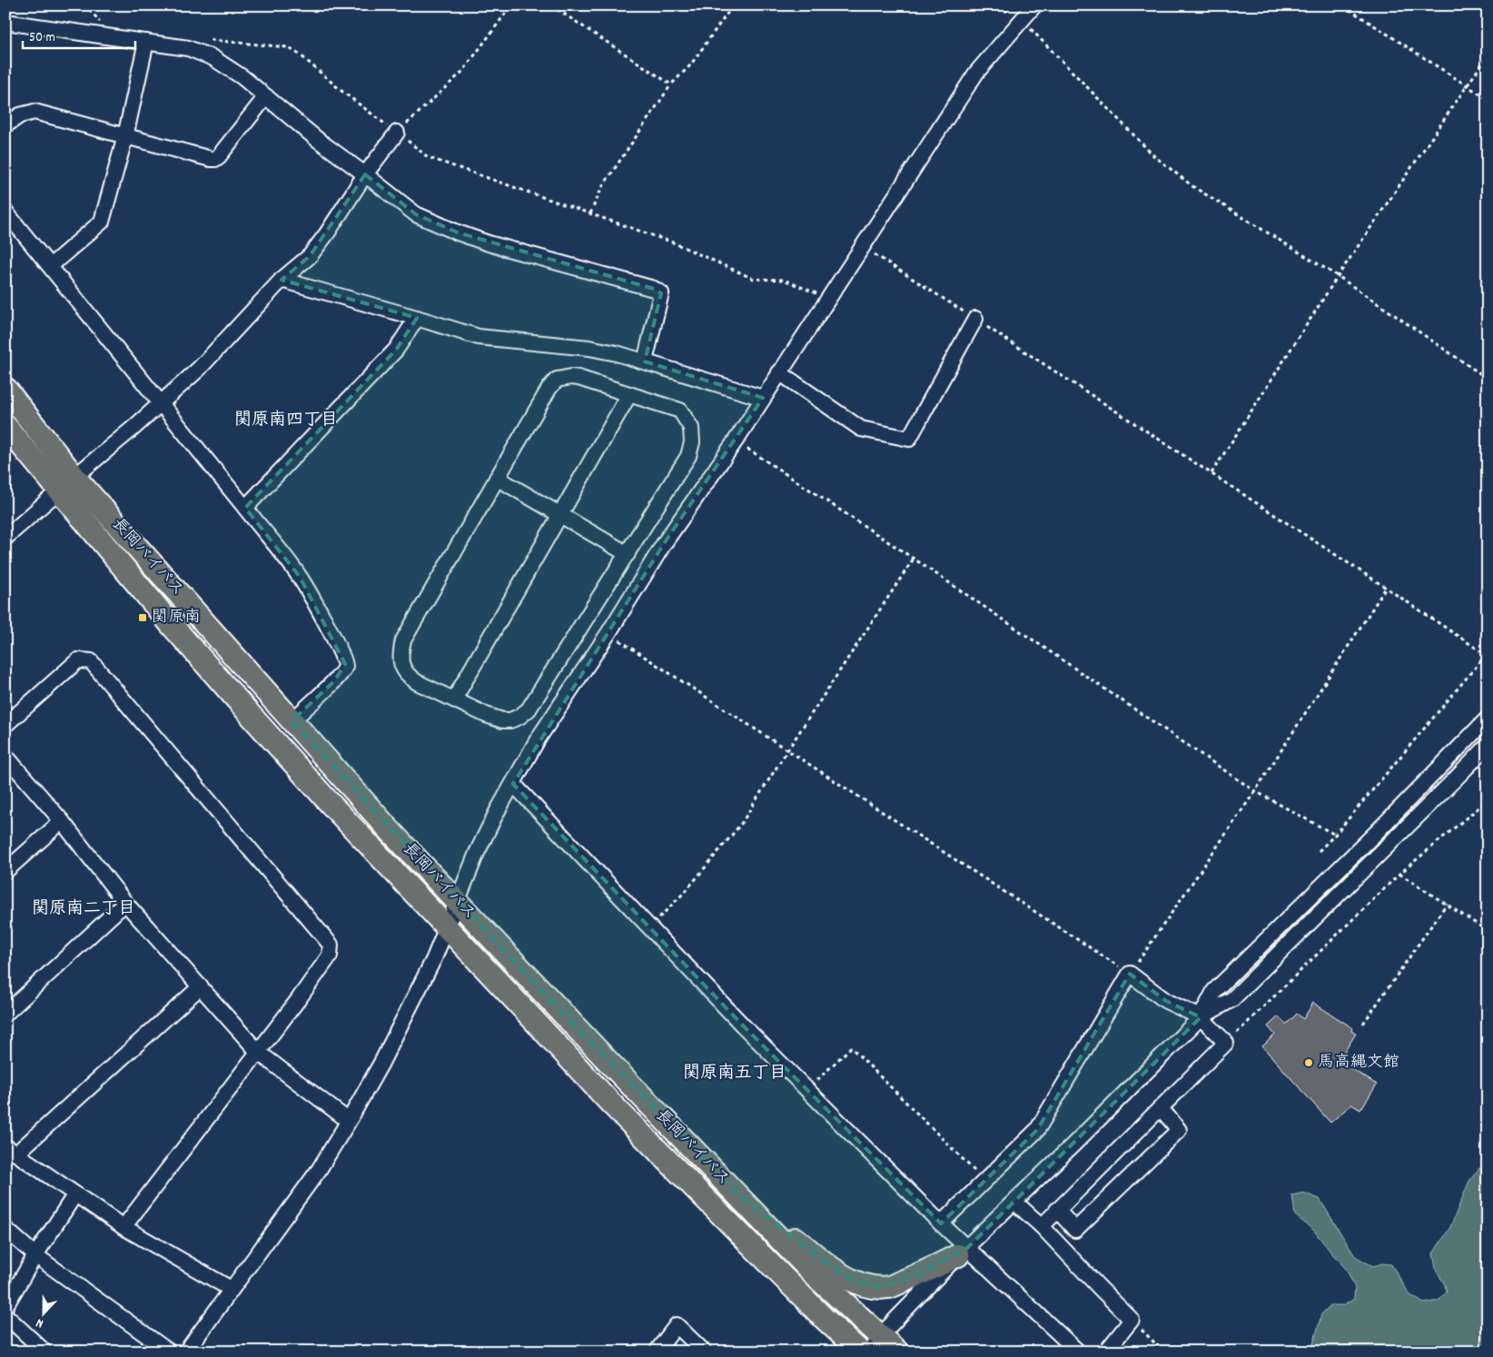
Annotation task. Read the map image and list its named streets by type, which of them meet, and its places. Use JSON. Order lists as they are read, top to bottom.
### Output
{
  "streets": {
    "highway": ["長岡バイパス"]
  },
  "districts": ["関原南四丁目", "関原南二丁目", "関原南五丁目"],
  "places": {
    "transit": ["関原南"],
    "other": ["馬高縄文館"]
  },
  "scale_bar": "50 m",
  "north": "bottom"
}
